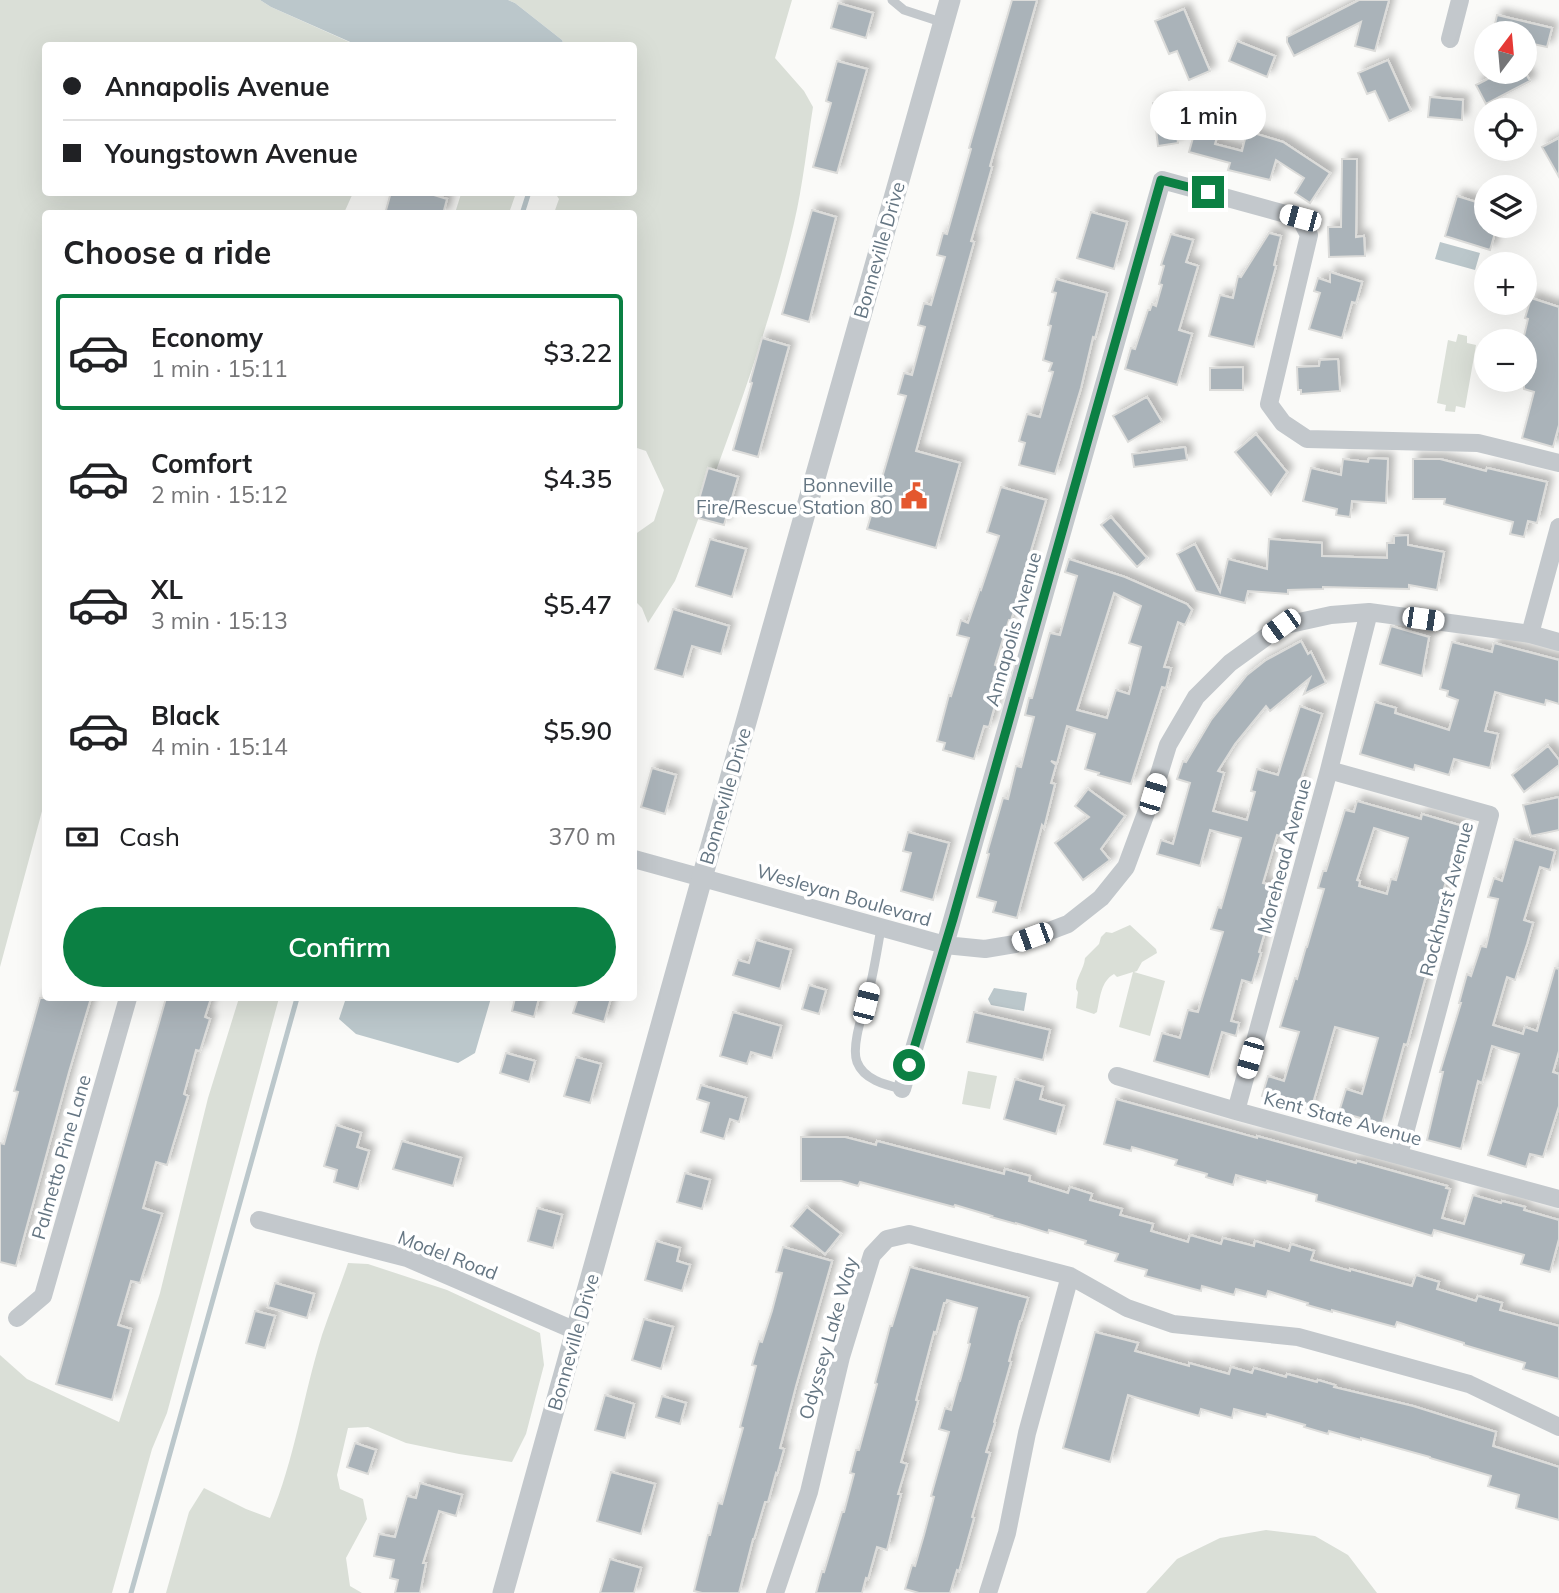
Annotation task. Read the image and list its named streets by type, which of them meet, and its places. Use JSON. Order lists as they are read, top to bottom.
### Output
{
  "streets": {
    "street": [
      "Bonneville Drive",
      "Annapolis Avenue",
      "Morehead Avenue",
      "Wesleyan Boulevard",
      "Rockhurst Avenue",
      "Kent State Avenue",
      "Palmetto Pine Lane",
      "Model Road",
      "Odyssey Lake Way"
    ]
  },
  "crossings": [
    ["Bonneville Drive", "Wesleyan Boulevard"],
    ["Bonneville Drive", "Model Road"],
    ["Annapolis Avenue", "Wesleyan Boulevard"],
    ["Morehead Avenue", "Wesleyan Boulevard"],
    ["Morehead Avenue", "Rockhurst Avenue"],
    ["Morehead Avenue", "Kent State Avenue"],
    ["Rockhurst Avenue", "Kent State Avenue"]
  ],
  "places": {
    "public building": ["Bonneville Fire/Rescue Station 80"]
  },
  "north": "top",
  "page": {
    "map_buttons": ["+", "−"],
    "banner": ["Annapolis Avenue", "Youngstown Avenue"],
    "bubble": "1 min",
    "heading": "Choose a ride",
    "list": [
      {
        "name": "Economy",
        "note": "1 min · 15:11",
        "value": "$3.22"
      },
      {
        "name": "Comfort",
        "note": "2 min · 15:12",
        "value": "$4.35"
      },
      {
        "name": "XL",
        "note": "3 min · 15:13",
        "value": "$5.47"
      },
      {
        "name": "Black",
        "note": "4 min · 15:14",
        "value": "$5.90"
      }
    ],
    "pay": ["Cash", "370 m"],
    "buttons": "Confirm"
  }
}
